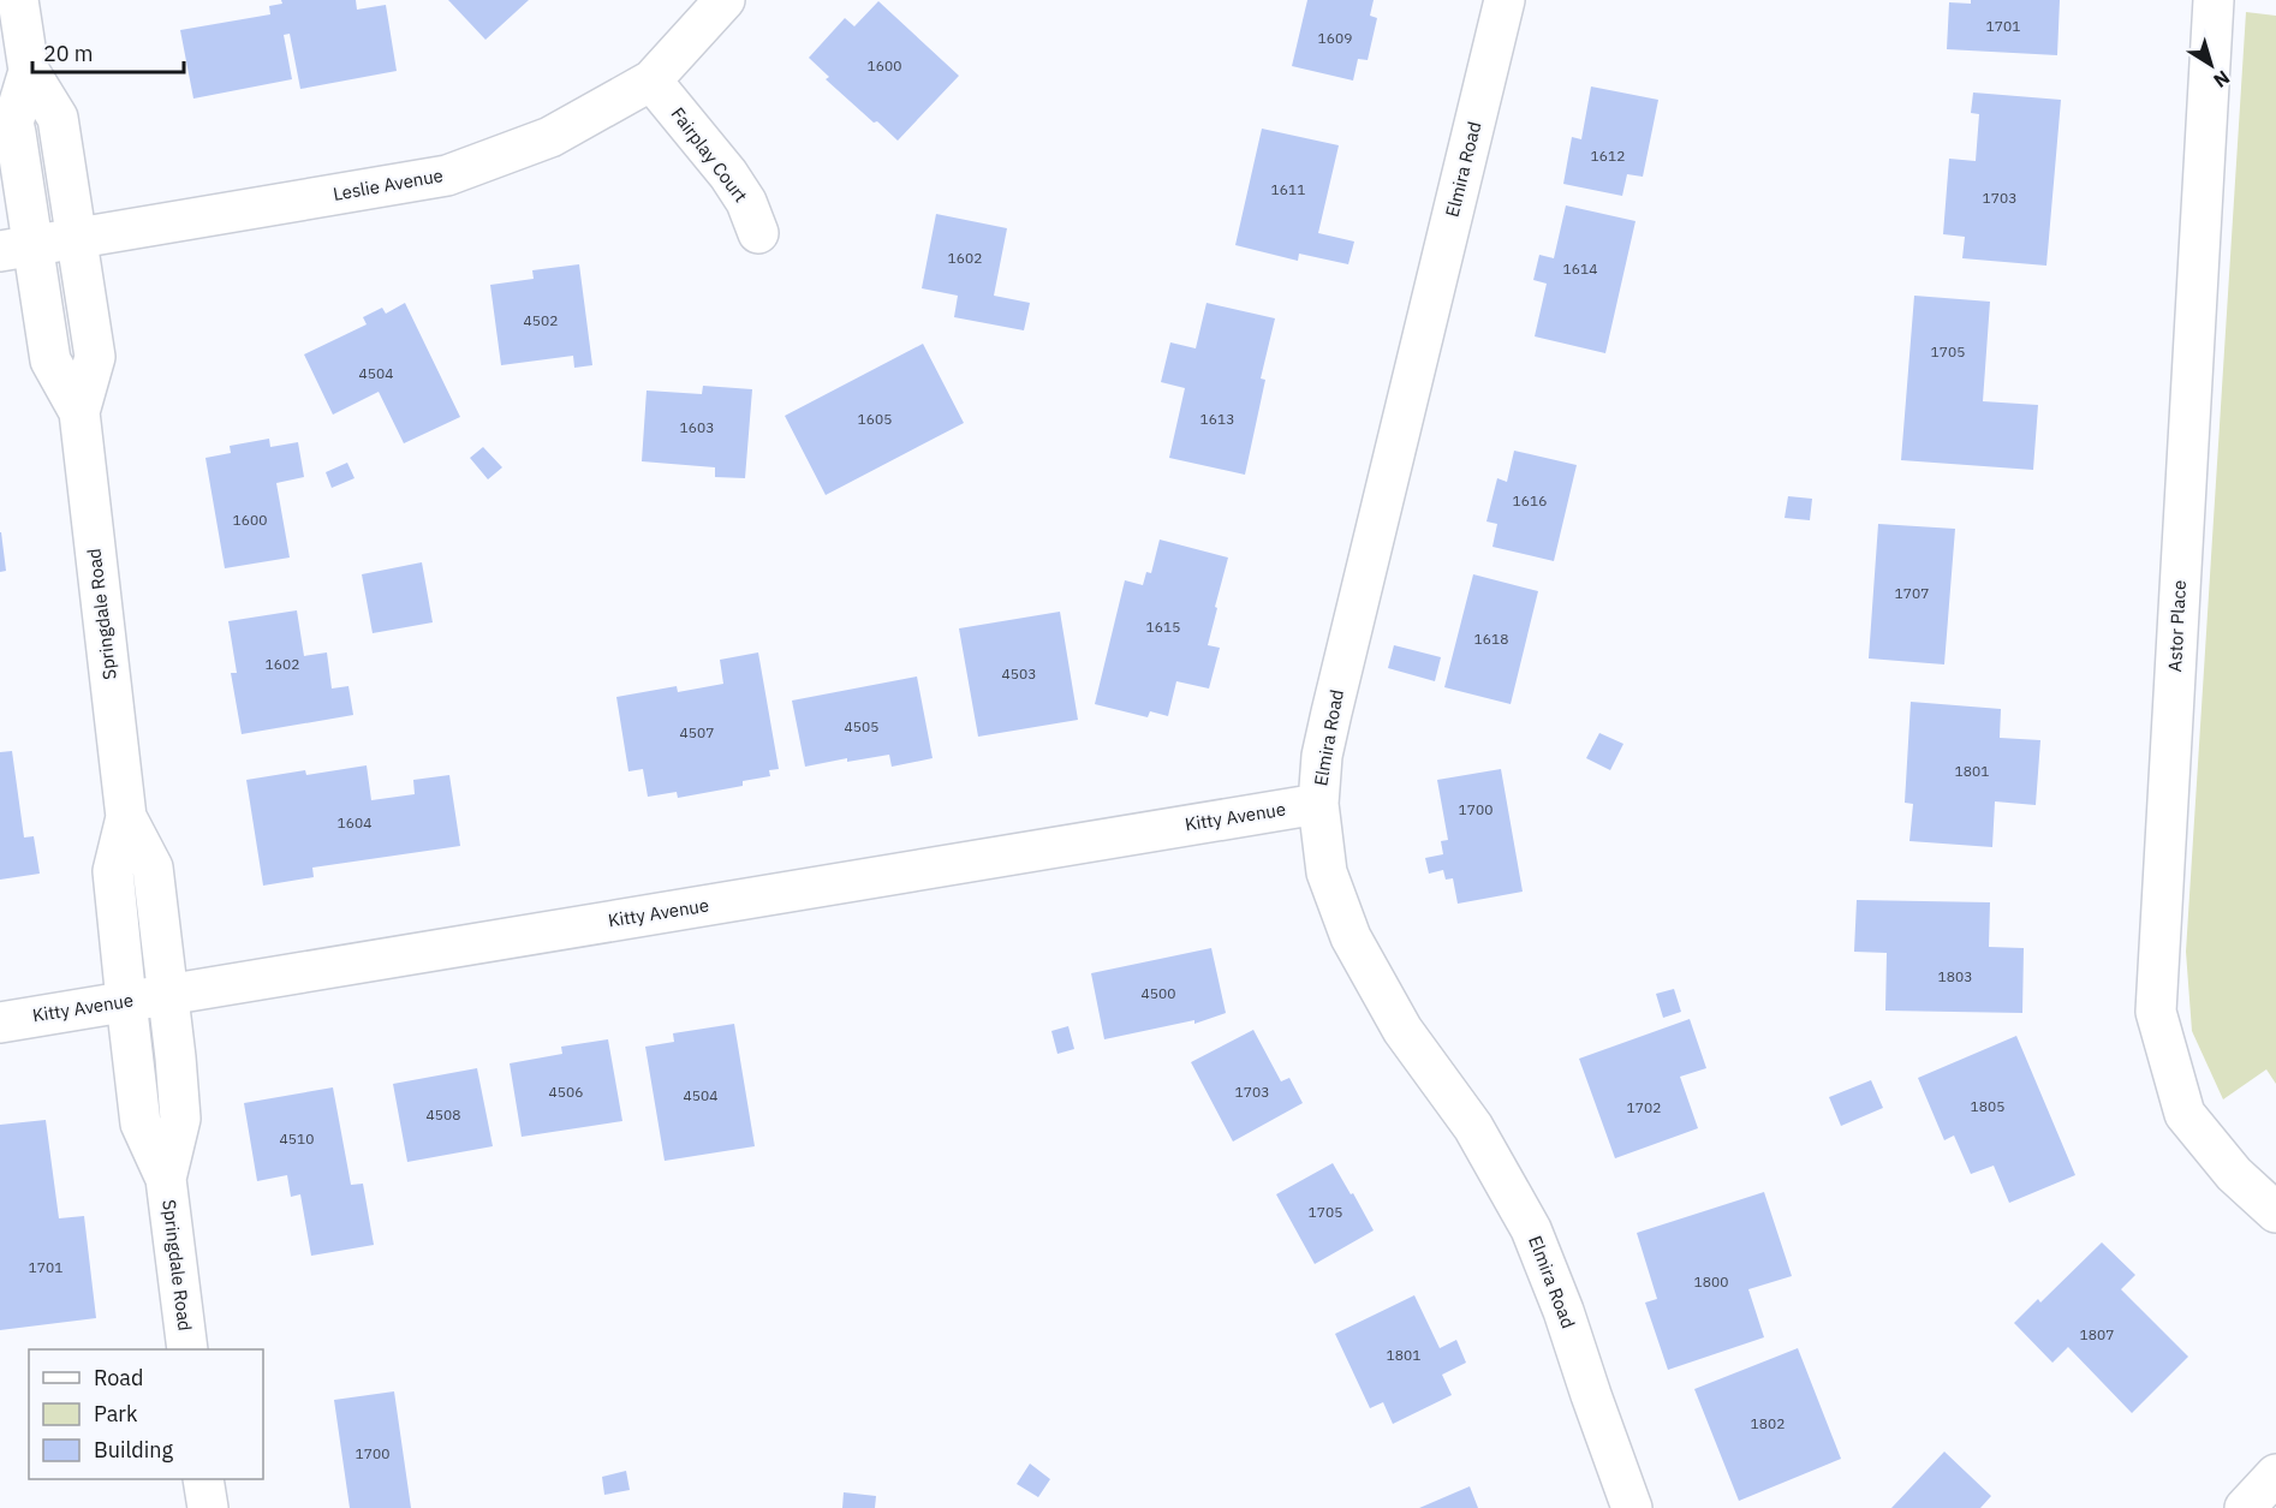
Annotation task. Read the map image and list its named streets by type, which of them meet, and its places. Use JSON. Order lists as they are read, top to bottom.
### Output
{
  "streets": {
    "street": [
      "Fairplay Court",
      "Elmira Road",
      "Leslie Avenue",
      "Springdale Road",
      "Astor Place",
      "Kitty Avenue"
    ]
  },
  "crossings": [
    ["Fairplay Court", "Leslie Avenue"],
    ["Elmira Road", "Kitty Avenue"],
    ["Leslie Avenue", "Springdale Road"],
    ["Springdale Road", "Kitty Avenue"]
  ],
  "house_numbers": [
    "1701",
    "1609",
    "1600",
    "1612",
    "1611",
    "1703",
    "1602",
    "1614",
    "4502",
    "1705",
    "4504",
    "1605",
    "1613",
    "1603",
    "1616",
    "1600",
    "1707",
    "1615",
    "1618",
    "1602",
    "4503",
    "4505",
    "4507",
    "1801",
    "1700",
    "1604",
    "1803",
    "4500",
    "4506",
    "1703",
    "4504",
    "1805",
    "1702",
    "4508",
    "4510",
    "1705",
    "1701",
    "1800",
    "1807",
    "1801",
    "1802",
    "1700"
  ],
  "legend": ["Road", "Park", "Building"],
  "scale_bar": "20 m",
  "north": "bottom right"
}
